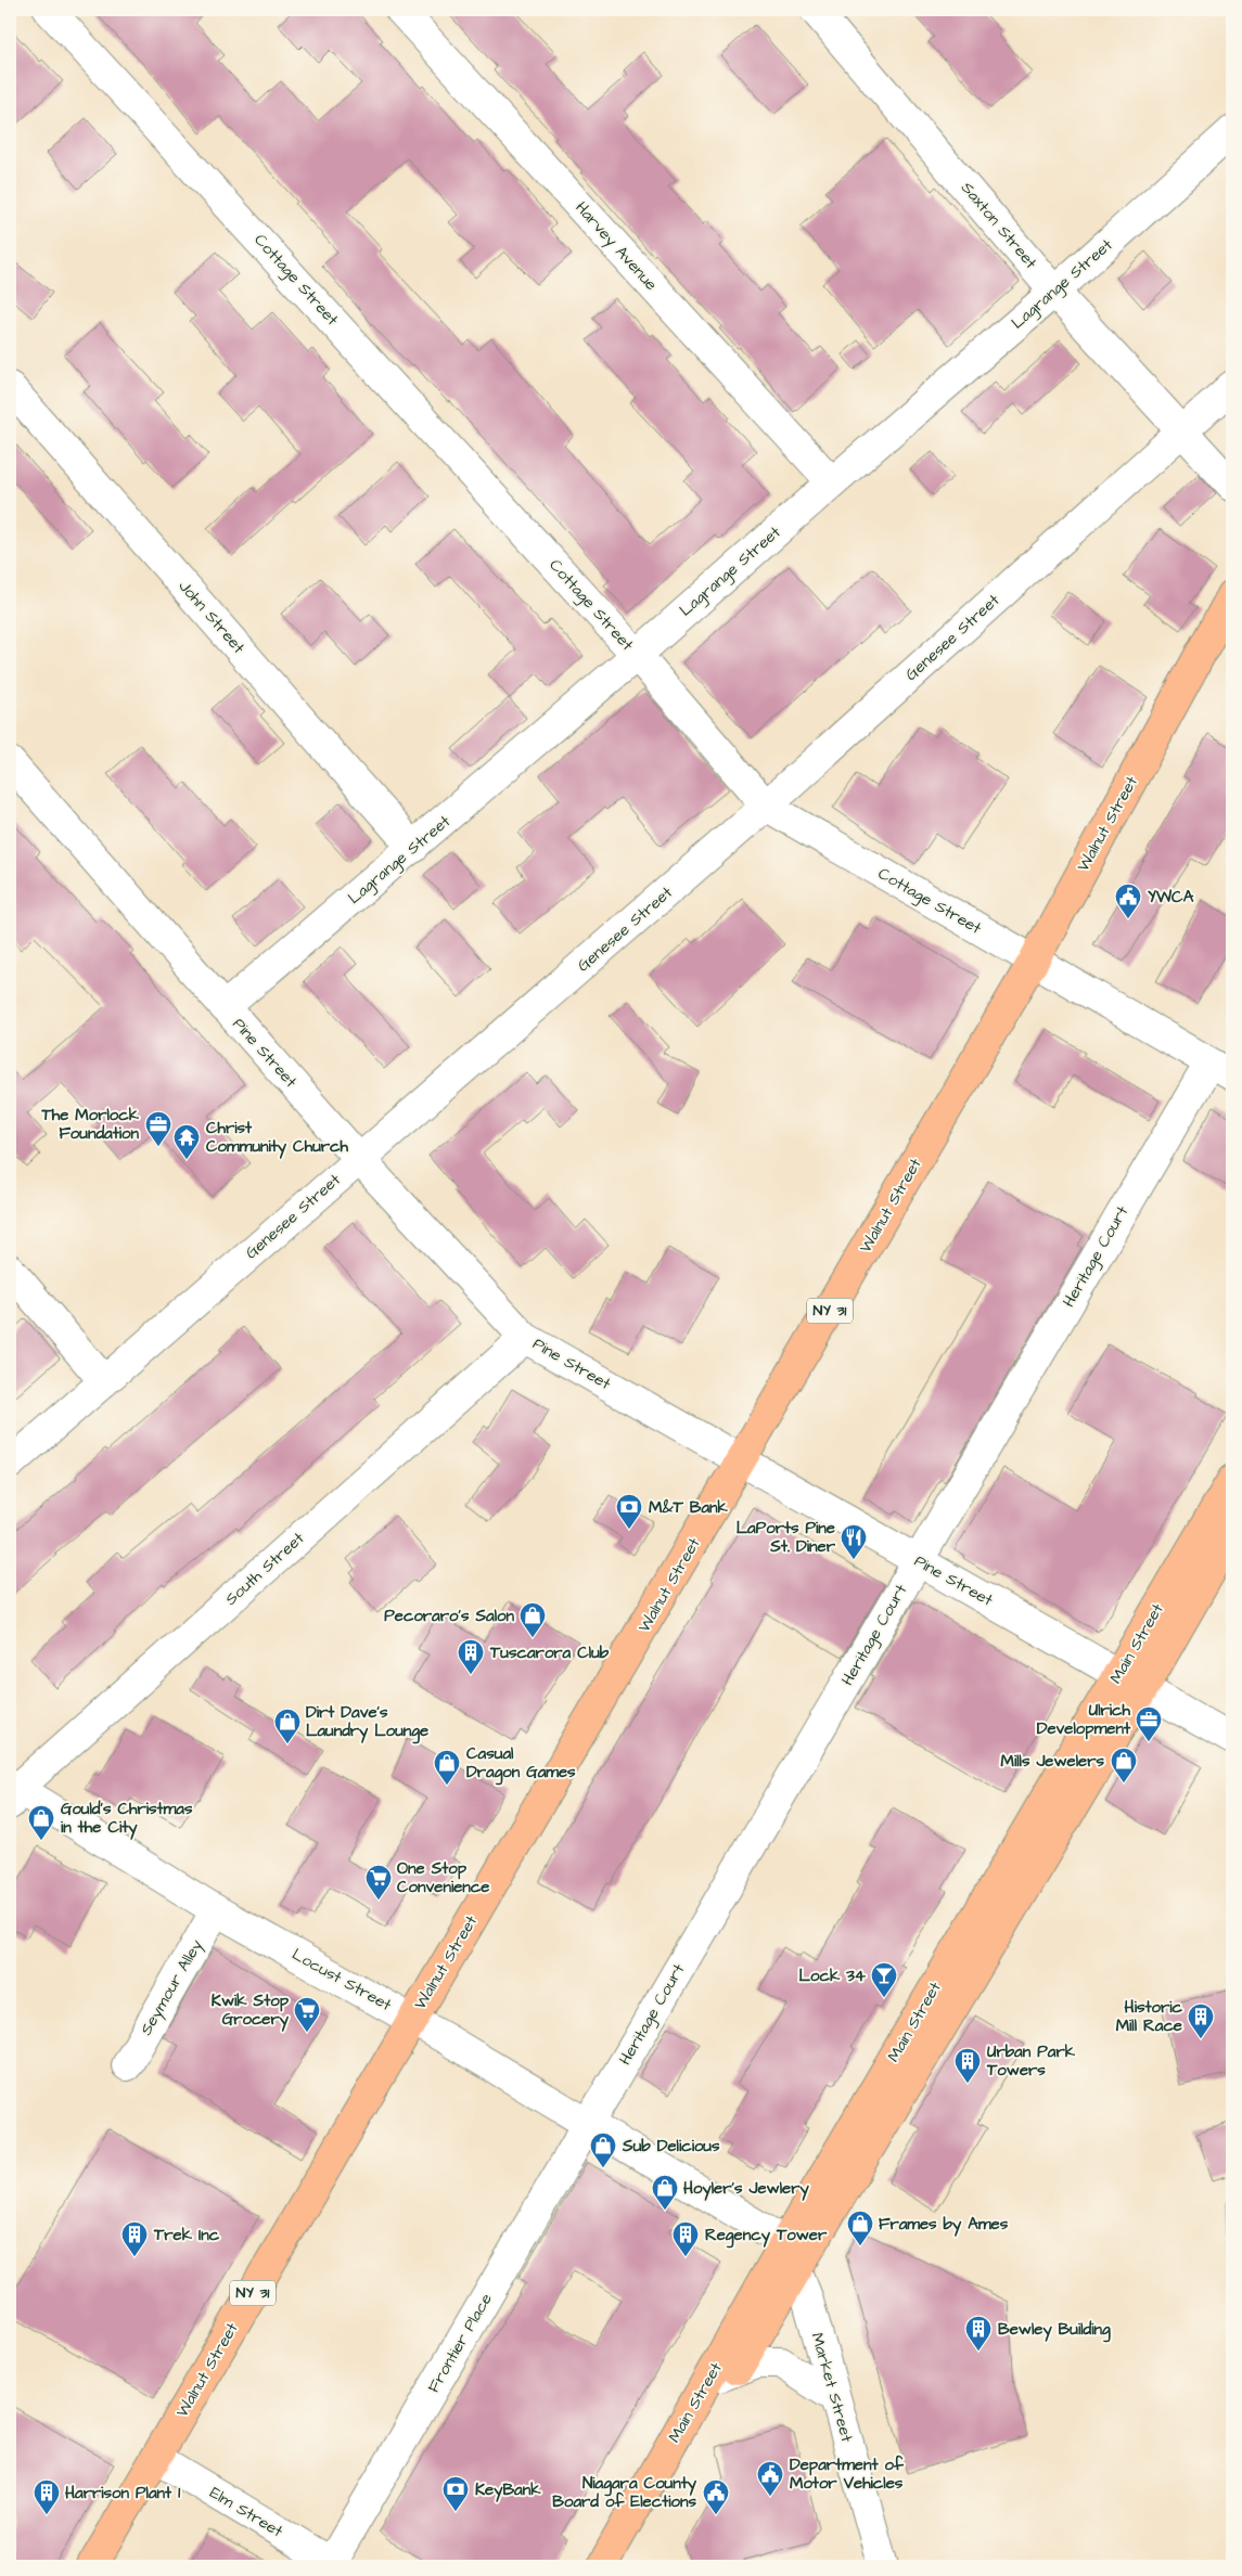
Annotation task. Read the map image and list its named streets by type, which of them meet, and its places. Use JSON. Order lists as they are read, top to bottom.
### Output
{
  "streets": {
    "main road": ["Walnut Street", "NY 31", "Main Street"],
    "street": [
      "Saxton Street",
      "Harvey Avenue",
      "Cottage Street",
      "Lagrange Street",
      "John Street",
      "Genesee Street",
      "Pine Street",
      "Heritage Court",
      "South Street",
      "Locust Street",
      "Seymour Alley",
      "Frontier Place",
      "Market Street",
      "Elm Street"
    ]
  },
  "crossings": [
    ["Saxton Street", "Lagrange Street"],
    ["Saxton Street", "Genesee Street"],
    ["Harvey Avenue", "Lagrange Street"],
    ["Cottage Street", "Lagrange Street"],
    ["Cottage Street", "Genesee Street"],
    ["Cottage Street", "Walnut Street"],
    ["Cottage Street", "Heritage Court"],
    ["Lagrange Street", "John Street"],
    ["Lagrange Street", "Pine Street"],
    ["Genesee Street", "Pine Street"],
    ["Walnut Street", "Pine Street"],
    ["Walnut Street", "Locust Street"],
    ["Walnut Street", "Elm Street"],
    ["Pine Street", "Heritage Court"],
    ["Pine Street", "South Street"],
    ["Pine Street", "Main Street"],
    ["Heritage Court", "Locust Street"],
    ["Heritage Court", "Frontier Place"],
    ["South Street", "Locust Street"],
    ["Main Street", "Locust Street"],
    ["Main Street", "Market Street"],
    ["Locust Street", "Seymour Alley"],
    ["Locust Street", "Frontier Place"],
    ["Locust Street", "Market Street"],
    ["Frontier Place", "Elm Street"]
  ],
  "places": {
    "public building": ["YWCA", "Department of Motor Vehicles", "Niagara County Board of Elections"],
    "office": ["The Morlock Foundation", "Ulrich Development"],
    "temple": ["Christ Community Church"],
    "bank": ["M&T Bank", "KeyBank"],
    "restaurant": ["LaPorts Pine St. Diner"],
    "shop": [
      "Pecoraro's Salon",
      "Dirt Dave's Laundry Lounge",
      "Mills Jewelers",
      "Casual Dragon Games",
      "Gould's Christmas in the City",
      "Sub Delicious",
      "Hoyler's Jewlery",
      "Frames by Ames"
    ],
    "building": [
      "Tuscarora Club",
      "Historic Mill Race",
      "Urban Park Towers",
      "Trek Inc",
      "Regency Tower",
      "Bewley Building",
      "Harrison Plant 1"
    ],
    "supermarket": ["One Stop Convenience", "Kwik Stop Grocery"],
    "bar": ["Lock 34"]
  }
}
